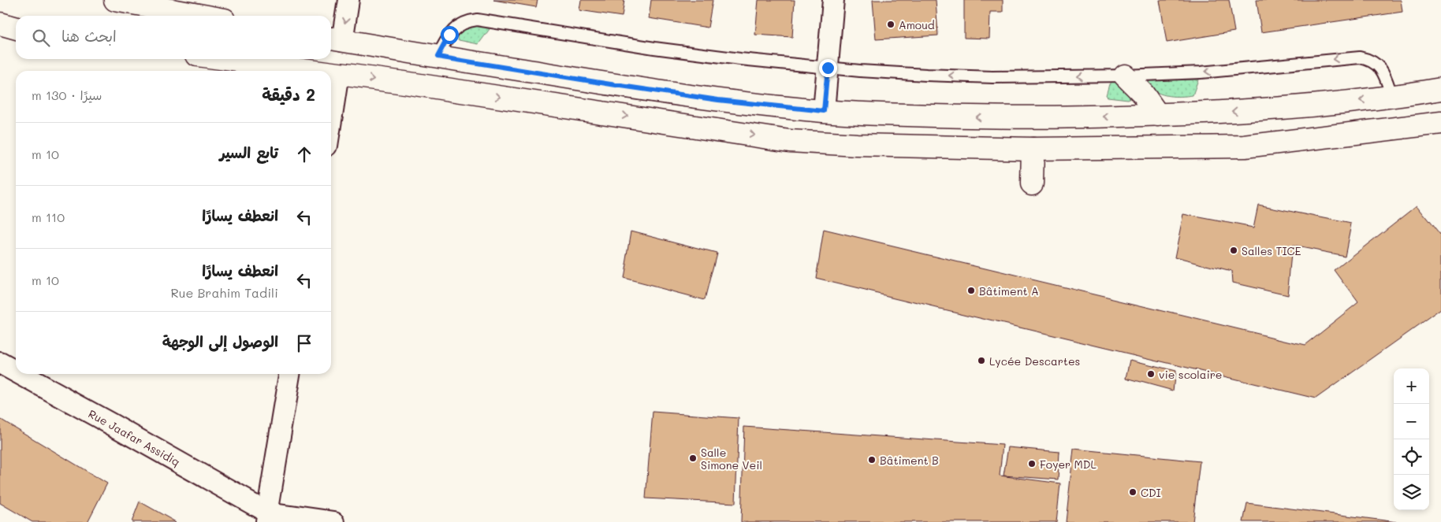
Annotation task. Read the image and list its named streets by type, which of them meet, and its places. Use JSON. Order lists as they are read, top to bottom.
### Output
{
  "streets": {
    "street": ["Rue Jaafar Assidiq"]
  },
  "places": [
    "Amoud",
    "Salles TICE",
    "Bâtiment A",
    "Lycée Descartes",
    "vie scolaire",
    "Salle Simone Veil",
    "Bâtiment B",
    "Foyer MDL",
    "CDI"
  ],
  "page": {
    "search": "ابحث هنا",
    "heading": ["2 دقيقة", "سيرًا · 130 m"],
    "list": [
      ["تابع السير", "10 m"],
      ["انعطف يسارًا", "110 m"],
      ["انعطف يسارًا", "Rue Brahim Tadili", "10 m"],
      "الوصول إلى الوجهة"
    ],
    "map_buttons": ["+", "−"]
  }
}
